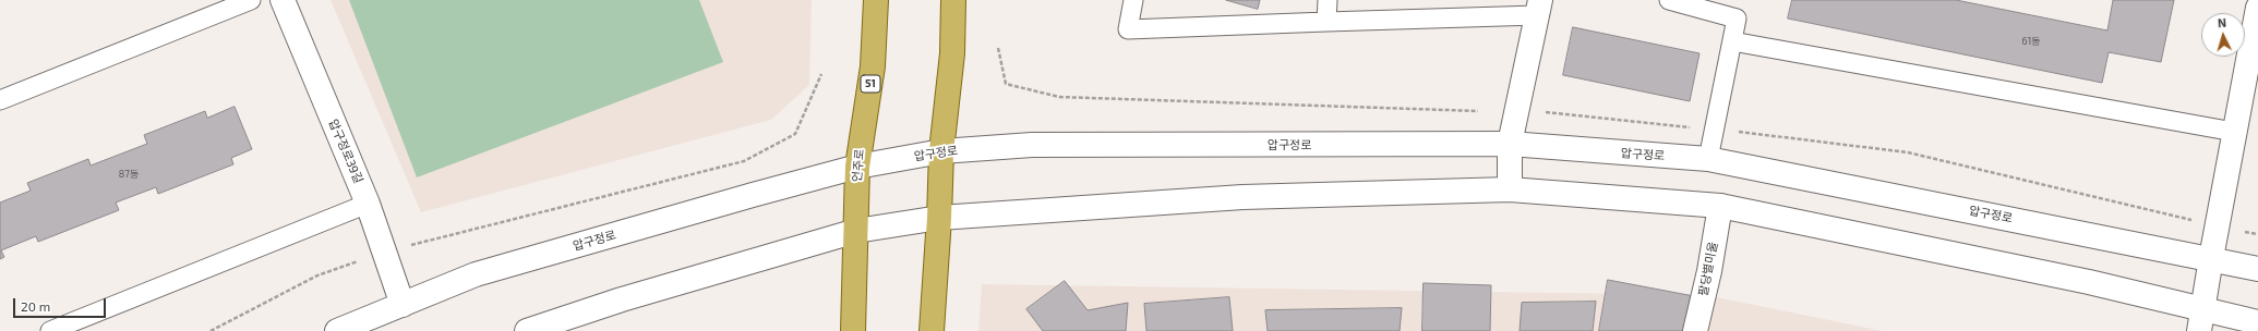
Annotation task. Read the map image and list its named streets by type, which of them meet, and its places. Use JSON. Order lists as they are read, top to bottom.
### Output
{
  "streets": {
    "main road": [
      "51",
      "압구정로",
      "압구정로39길",
      "언주로",
      "팔당별미울"
    ]
  },
  "crossings": [
    ["압구정로", "압구정로39길"],
    ["압구정로", "언주로"]
  ],
  "house_numbers": ["61동", "87동"],
  "scale_bar": "20 m",
  "north": "top"
}
